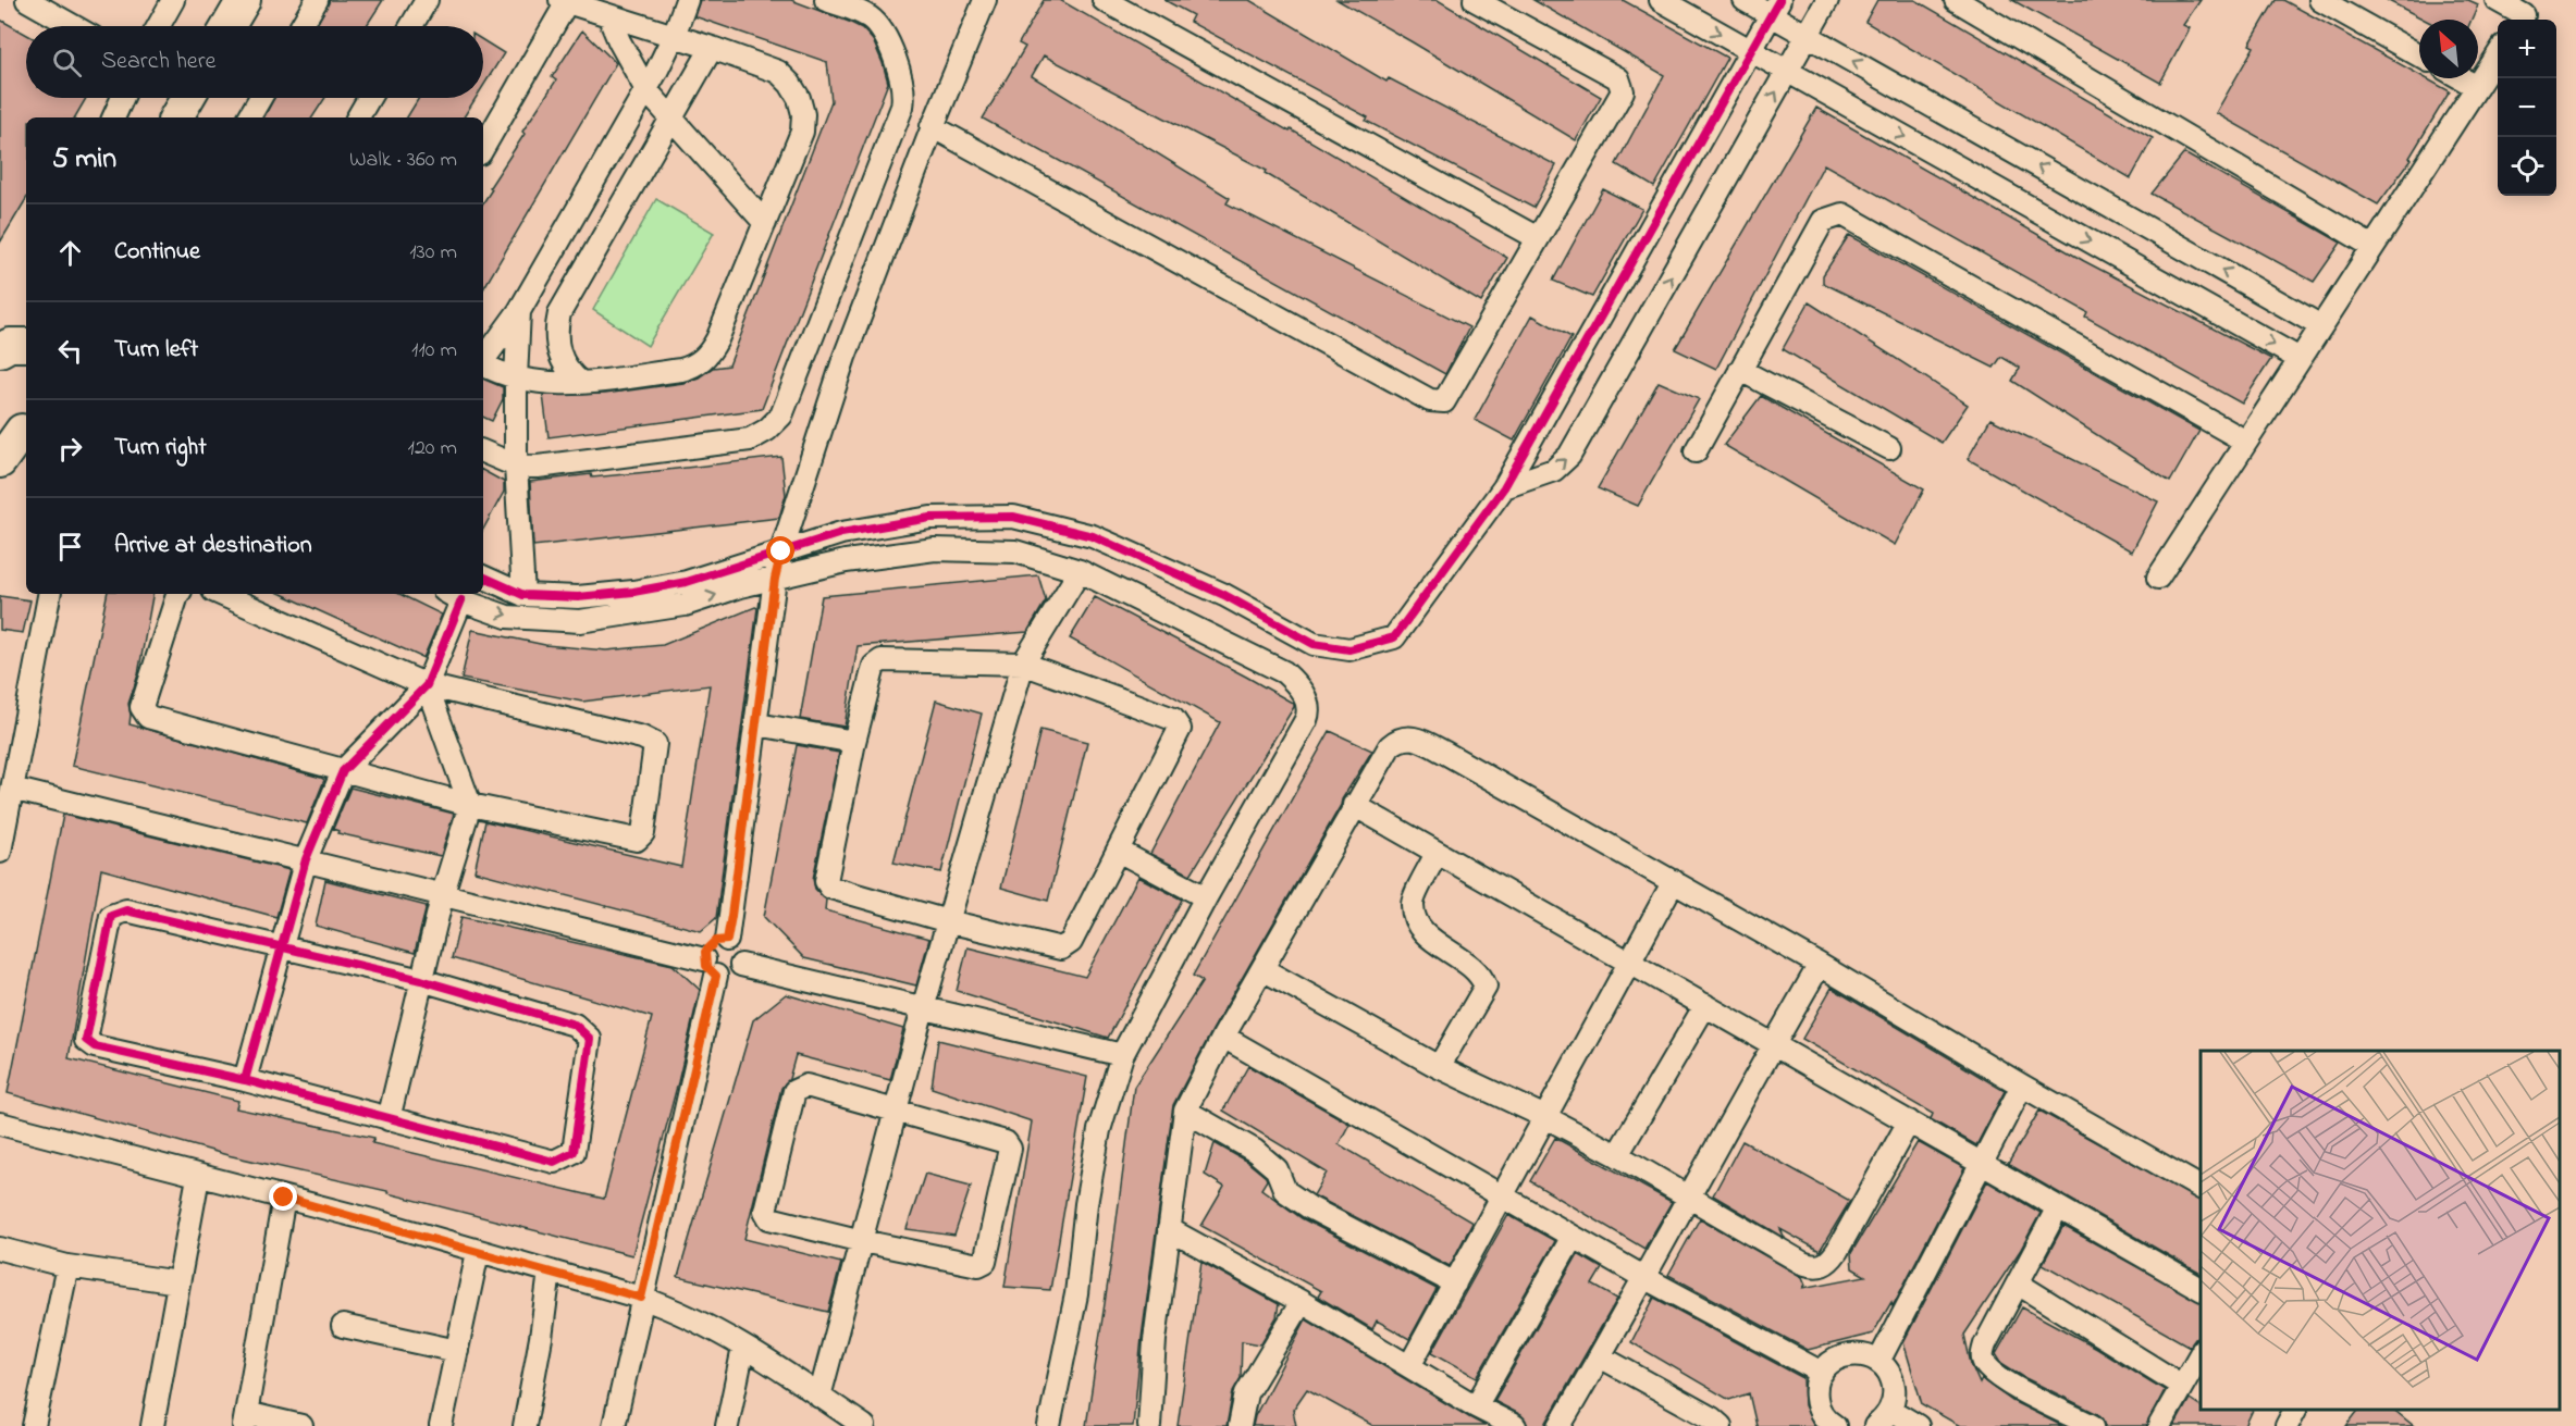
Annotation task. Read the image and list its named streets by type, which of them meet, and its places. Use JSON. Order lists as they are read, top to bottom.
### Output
{
  "north": "top left",
  "page": {
    "map_buttons": ["+", "−"],
    "search": "Search here",
    "heading": ["5 min", "Walk · 360 m"],
    "list": [
      ["Continue", "130 m"],
      ["Turn left", "110 m"],
      ["Turn right", "120 m"],
      "Arrive at destination"
    ]
  }
}
